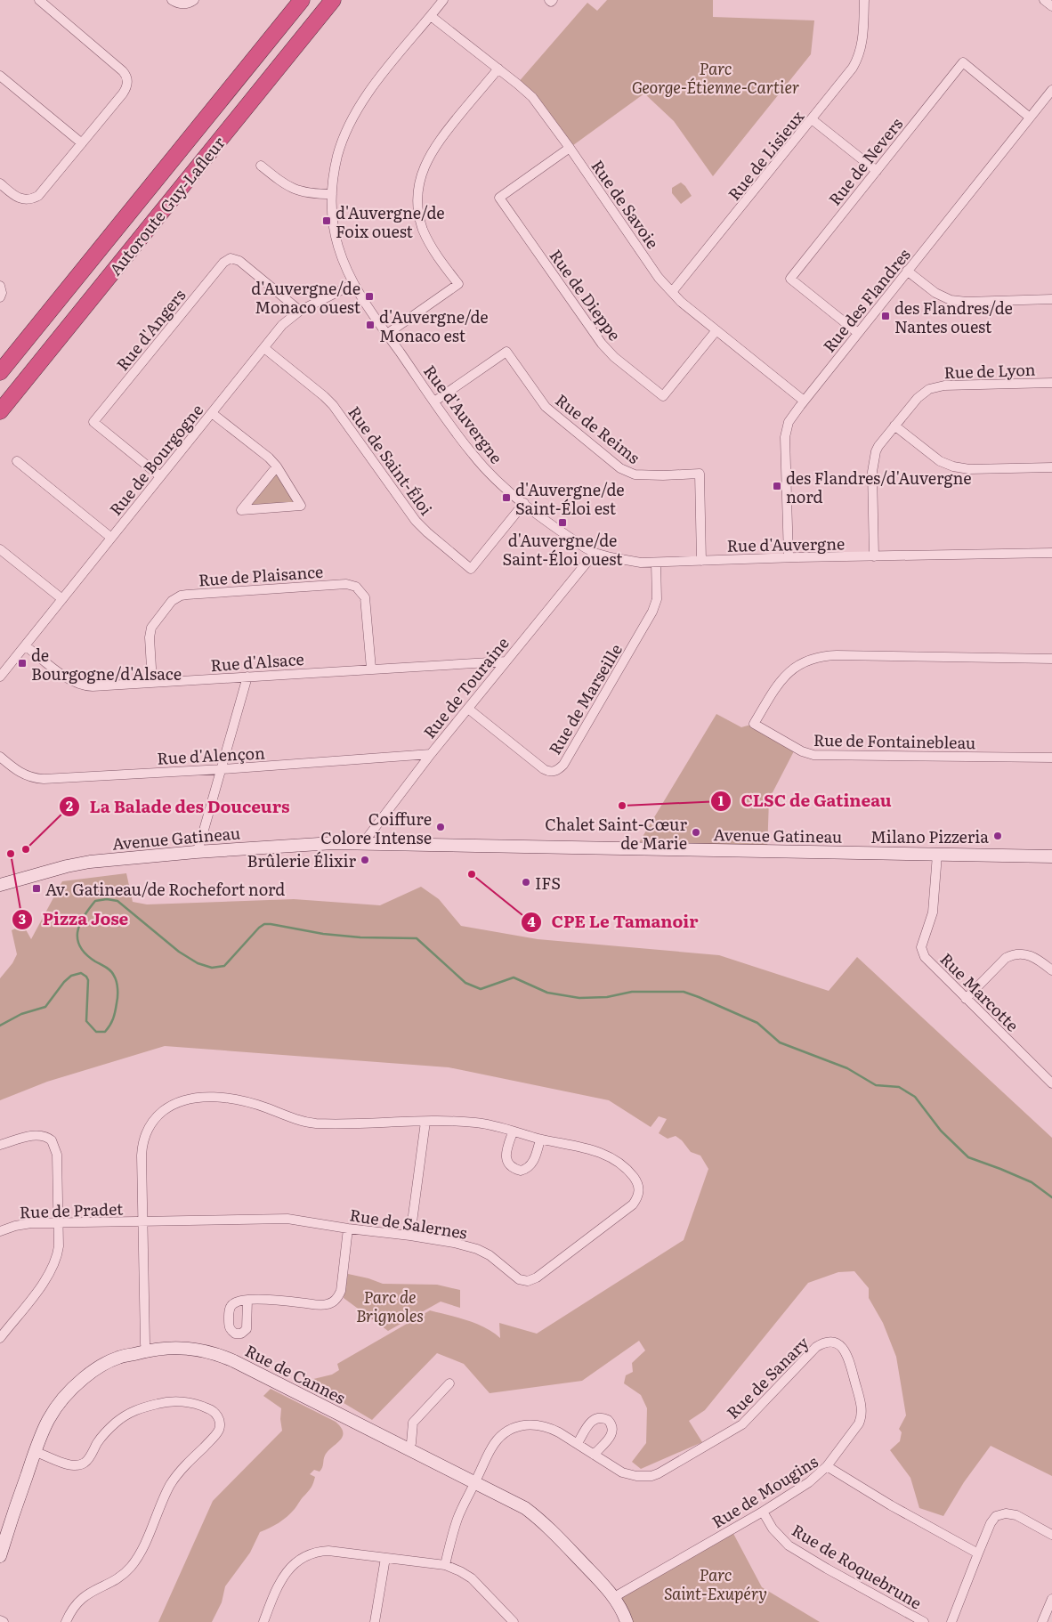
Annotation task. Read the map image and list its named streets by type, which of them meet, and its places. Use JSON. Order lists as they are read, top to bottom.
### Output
{
  "streets": {
    "highway": ["Autoroute Guy-Lafleur"],
    "street": [
      "Rue de Lisieux",
      "Rue de Nevers",
      "Rue de Savoie",
      "Rue de Dieppe",
      "Rue des Flandres",
      "Rue d'Angers",
      "Rue de Lyon",
      "Rue d'Auvergne",
      "Rue de Reims",
      "Rue de Bourgogne",
      "Rue de Saint-Éloi",
      "Rue de Plaisance",
      "Rue d'Alsace",
      "Rue de Touraine",
      "Rue de Marseille",
      "Rue de Fontainebleau",
      "Rue d'Alençon",
      "Avenue Gatineau",
      "Rue Marcotte",
      "Rue de Pradet",
      "Rue de Salernes",
      "Rue de Cannes",
      "Rue de Sanary",
      "Rue de Mougins",
      "Rue de Roquebrune"
    ]
  },
  "crossings": [
    ["Rue de Lisieux", "Rue de Savoie"],
    ["Rue de Nevers", "Rue des Flandres"],
    ["Rue de Savoie", "Rue de Dieppe"],
    ["Rue de Savoie", "Rue des Flandres"],
    ["Rue de Savoie", "Rue d'Auvergne"],
    ["Rue des Flandres", "Rue d'Auvergne"],
    ["Rue d'Angers", "Rue de Bourgogne"],
    ["Rue de Lyon", "Rue d'Auvergne"],
    ["Rue d'Auvergne", "Rue de Reims"],
    ["Rue d'Auvergne", "Rue de Bourgogne"],
    ["Rue d'Auvergne", "Rue de Saint-Éloi"],
    ["Rue d'Auvergne", "Rue de Touraine"],
    ["Rue d'Auvergne", "Rue de Marseille"],
    ["Rue de Bourgogne", "Rue de Saint-Éloi"],
    ["Rue de Bourgogne", "Rue d'Alsace"],
    ["Rue de Plaisance", "Rue d'Alsace"],
    ["Rue d'Alsace", "Rue de Touraine"],
    ["Rue de Touraine", "Rue de Marseille"],
    ["Rue de Touraine", "Rue d'Alençon"],
    ["Rue de Touraine", "Avenue Gatineau"],
    ["Avenue Gatineau", "Rue Marcotte"],
    ["Rue de Pradet", "Rue de Salernes"],
    ["Rue de Salernes", "Rue de Cannes"],
    ["Rue de Cannes", "Rue de Sanary"],
    ["Rue de Cannes", "Rue de Mougins"],
    ["Rue de Sanary", "Rue de Mougins"],
    ["Rue de Mougins", "Rue de Roquebrune"]
  ],
  "parks": ["Parc George-Étienne-Cartier", "Parc de Brignoles", "Parc Saint-Exupéry"],
  "places": {
    "transit": [
      "d'Auvergne/de Foix ouest",
      "d'Auvergne/de Monaco ouest",
      "des Flandres/de Nantes ouest",
      "d'Auvergne/de Monaco est",
      "des Flandres/d'Auvergne nord",
      "d'Auvergne/de Saint-Éloi est",
      "d'Auvergne/de Saint-Éloi ouest",
      "de Bourgogne/d'Alsace",
      "Av. Gatineau/de Rochefort nord"
    ],
    "other": [
      "CLSC de Gatineau",
      "Coiffure Colore Intense",
      "Chalet Saint-Cœur de Marie",
      "Milano Pizzeria",
      "La Balade des Douceurs",
      "Pizza Jose",
      "Brûlerie Élixir",
      "CPE Le Tamanoir",
      "IFS"
    ]
  }
}
